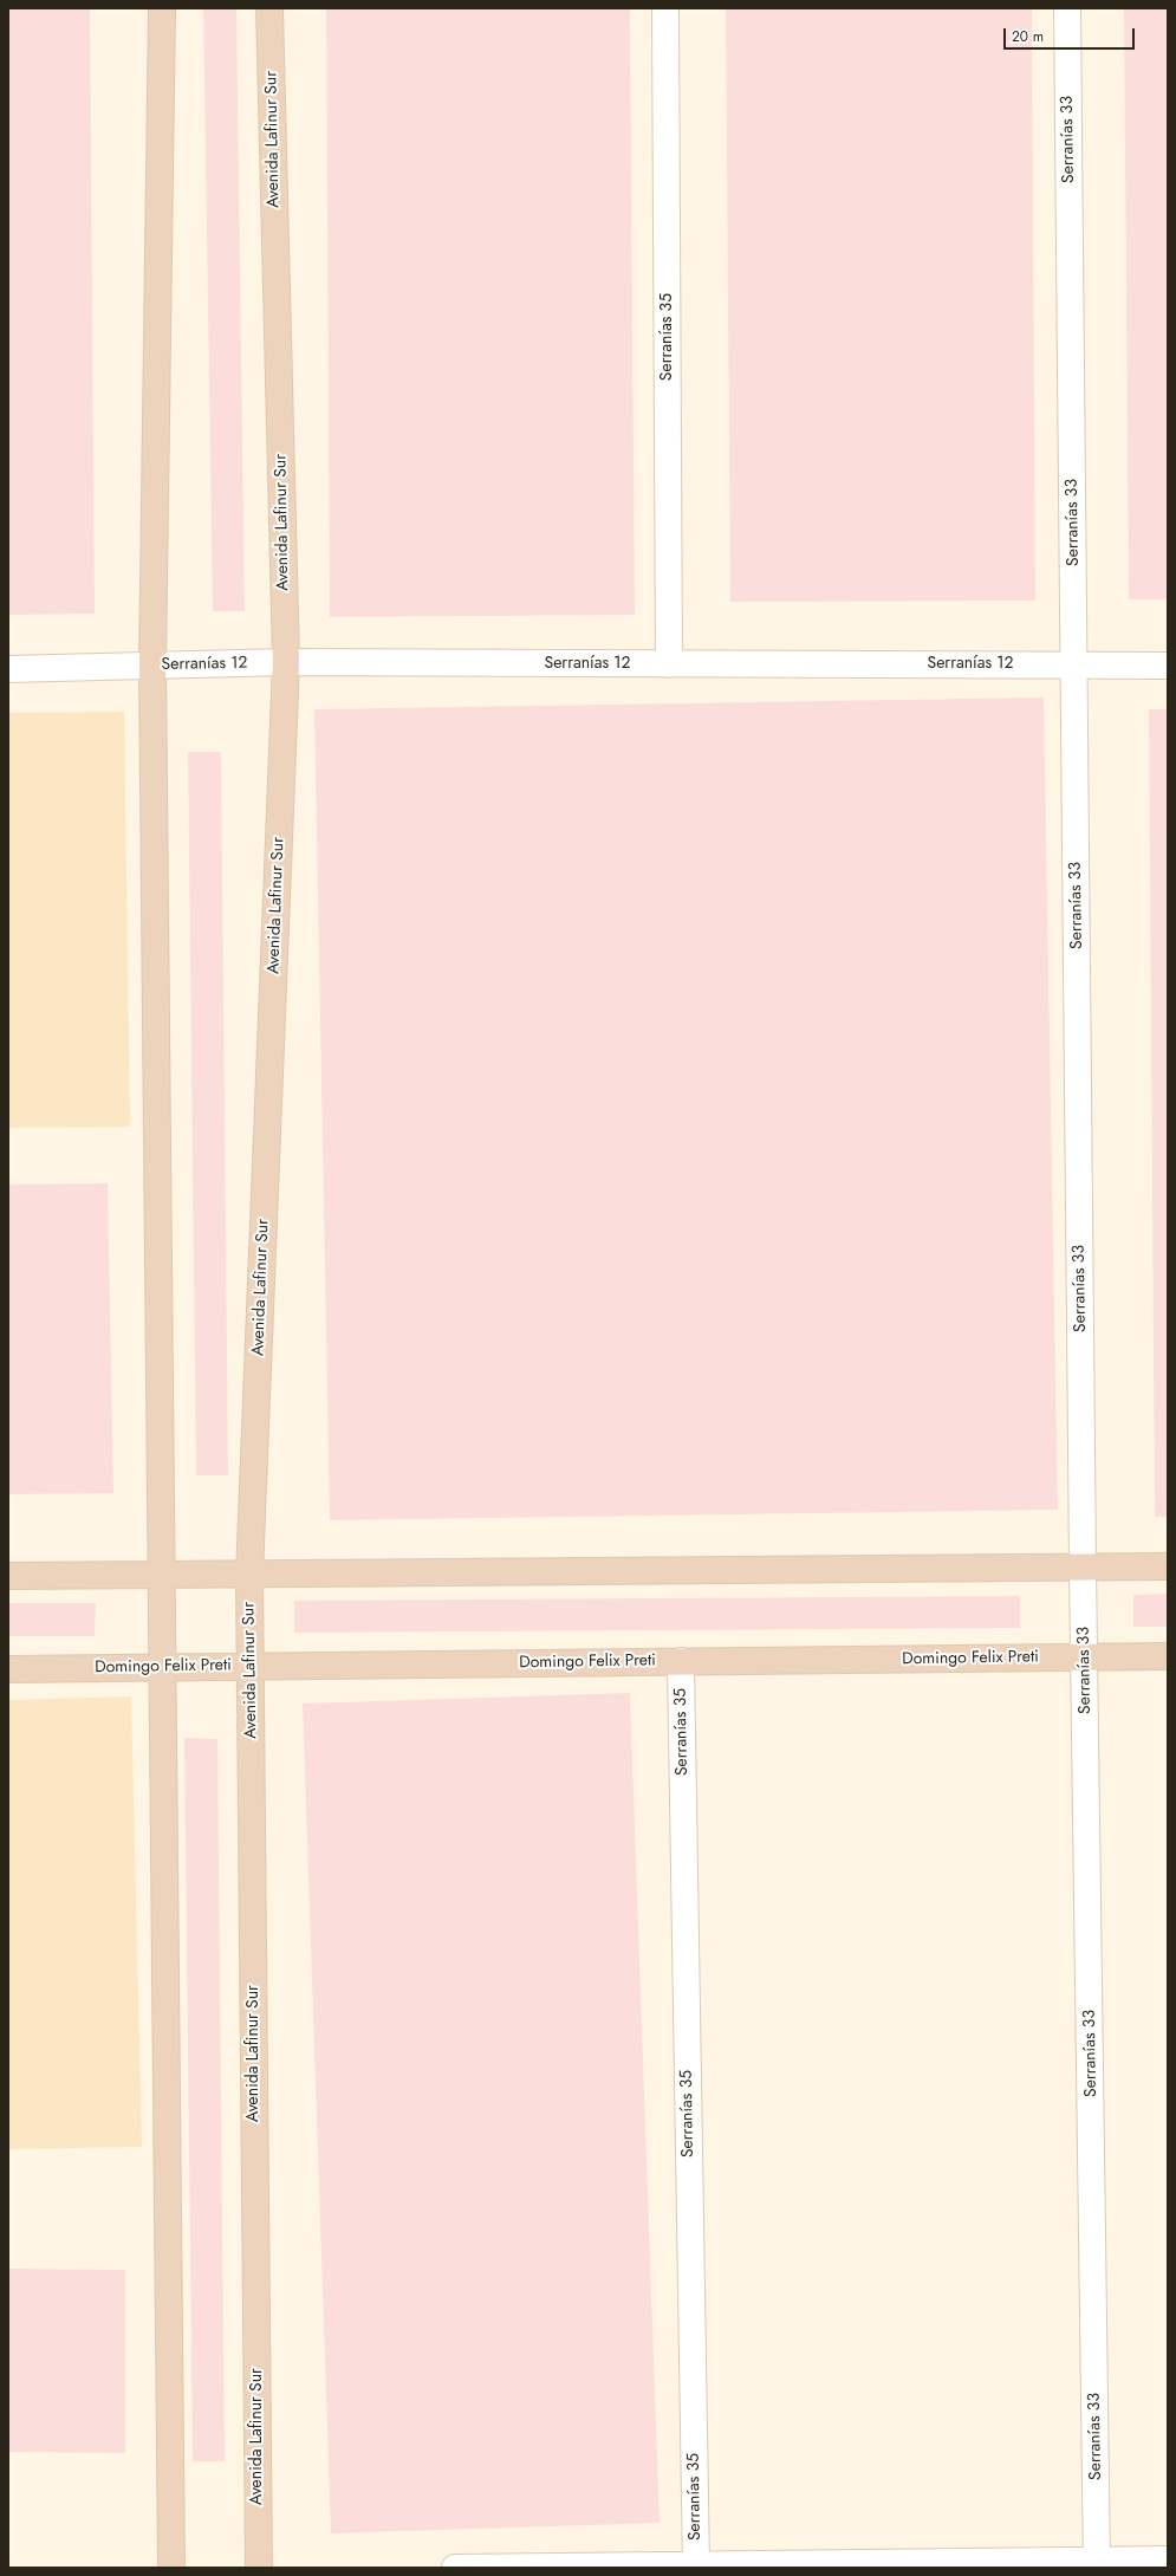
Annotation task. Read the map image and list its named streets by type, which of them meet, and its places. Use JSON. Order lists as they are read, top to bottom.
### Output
{
  "streets": {
    "main road": ["Avenida Lafinur Sur", "Domingo Felix Preti"],
    "street": ["Serranías 33", "Serranías 35", "Serranías 12"]
  },
  "crossings": [
    ["Avenida Lafinur Sur", "Serranías 12"],
    ["Avenida Lafinur Sur", "Domingo Felix Preti"],
    ["Serranías 33", "Serranías 12"],
    ["Serranías 33", "Domingo Felix Preti"],
    ["Serranías 35", "Serranías 12"],
    ["Serranías 35", "Domingo Felix Preti"]
  ],
  "scale_bar": "20 m"
}
